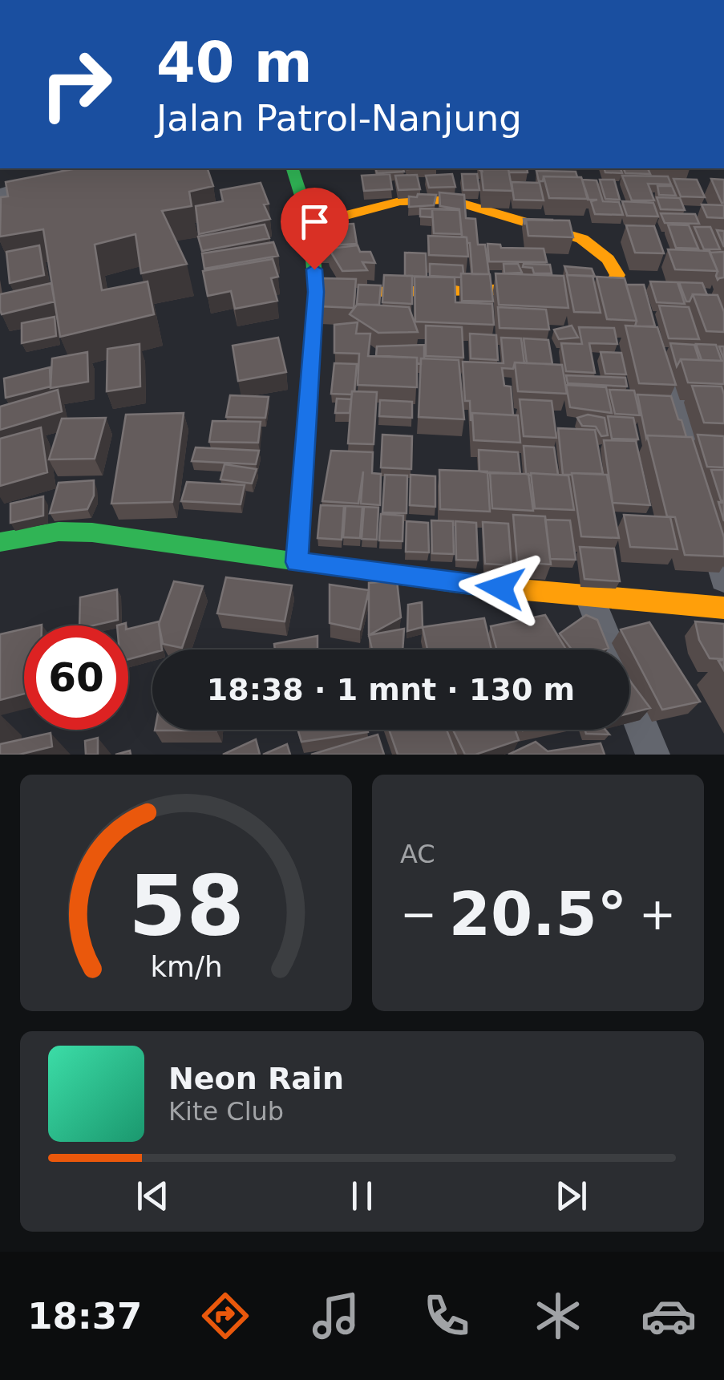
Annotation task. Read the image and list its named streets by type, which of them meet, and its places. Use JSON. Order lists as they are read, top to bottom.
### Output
{
  "page": {
    "turn": ["40 m", "Jalan Patrol-Nanjung"],
    "limit": "60",
    "trip": "18:38 · 1 mnt · 130 m",
    "tile": "AC",
    "heat": ["−", "20.5°", "+"],
    "song": ["Neon Rain", "Kite Club"],
    "tabs": "18:37",
    "gauge": ["58", "km/h"]
  }
}
